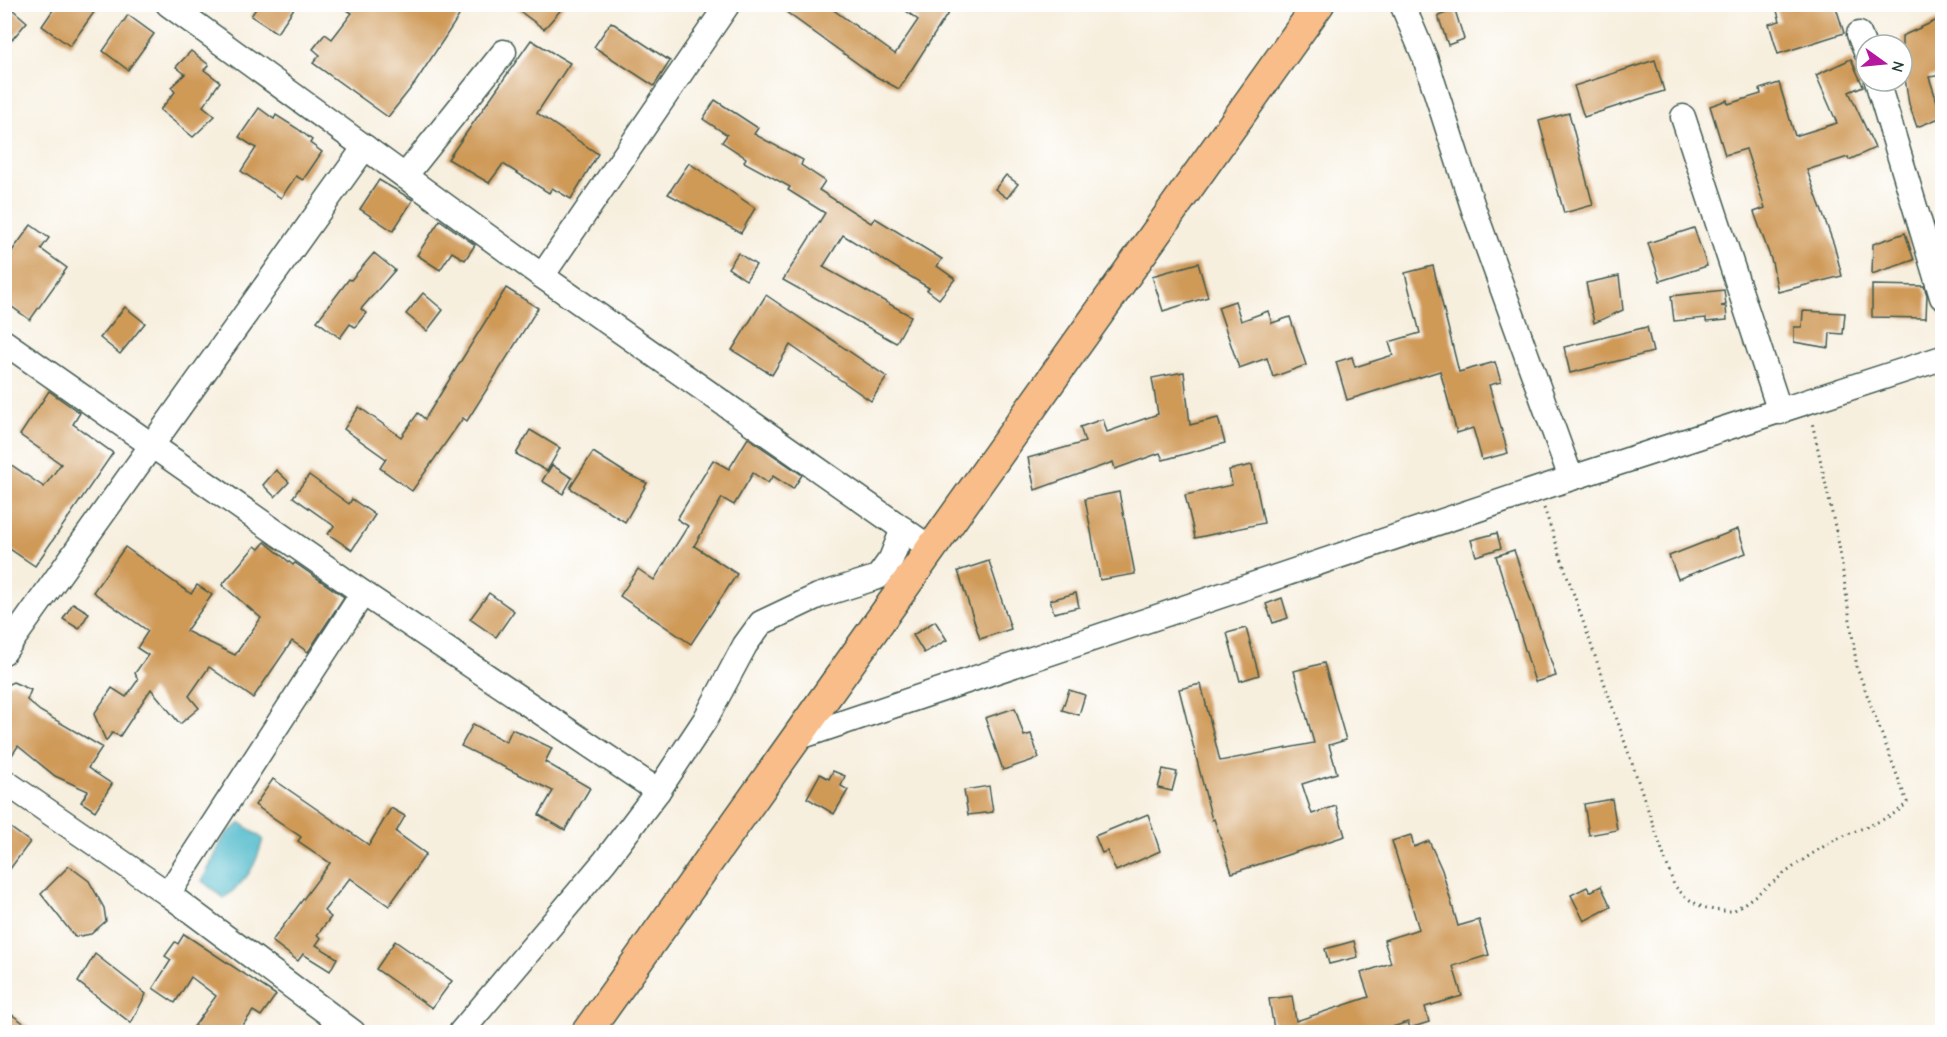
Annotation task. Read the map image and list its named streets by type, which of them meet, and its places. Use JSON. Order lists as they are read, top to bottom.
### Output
{
  "north": "right"
}
